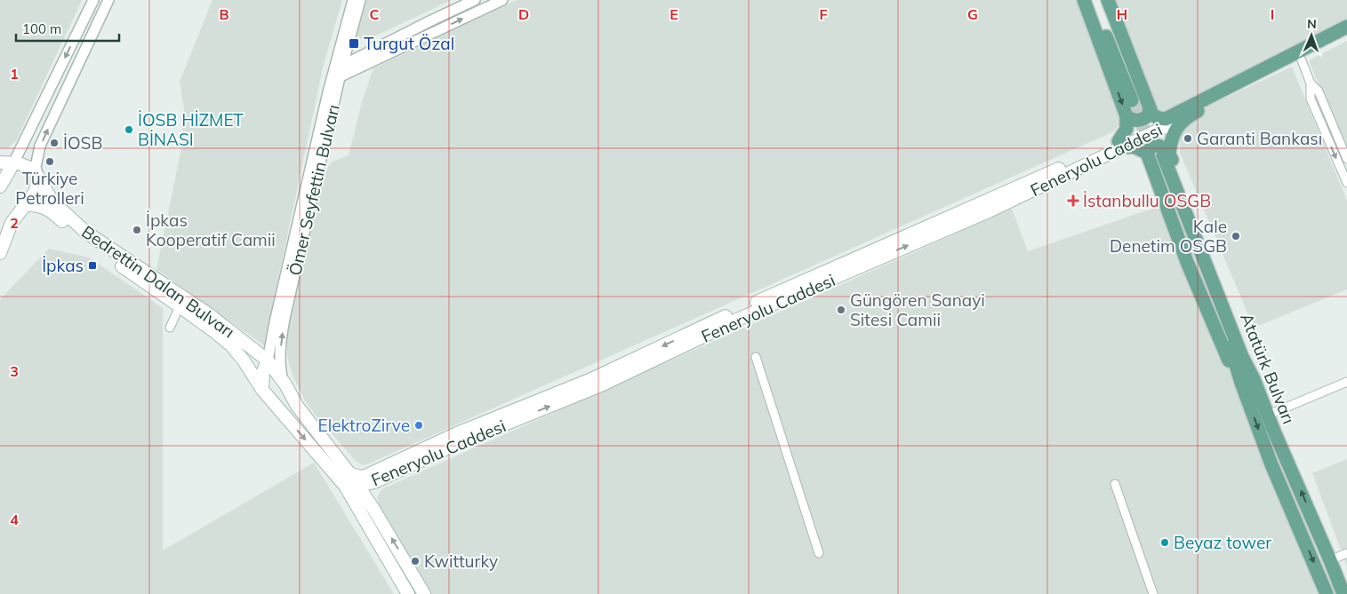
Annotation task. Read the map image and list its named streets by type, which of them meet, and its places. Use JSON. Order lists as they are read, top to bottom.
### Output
{
  "streets": {
    "main road": ["Feneryolu Caddesi", "Bedrettin Dalan Bulvarı", "Atatürk Bulvarı"],
    "street": ["Ömer Seyfettin Bulvarı"]
  },
  "crossings": [
    ["Feneryolu Caddesi", "Bedrettin Dalan Bulvarı"],
    ["Ömer Seyfettin Bulvarı", "Bedrettin Dalan Bulvarı"]
  ],
  "places": {
    "transit": ["Turgut Özal", "İpkas"],
    "other": [
      "İOSB HİZMET BİNASI",
      "Garanti Bankası",
      "İOSB",
      "Türkiye Petrolleri",
      "İpkas Kooperatif Camii",
      "Kale Denetim OSGB",
      "Güngören Sanayi Sitesi Camii",
      "ElektroZirve",
      "Beyaz tower",
      "Kwitturky"
    ],
    "health": ["İstanbullu OSGB"]
  },
  "scale_bar": "100 m",
  "north": "top",
  "grid": {
    "columns": [
      "B",
      "C",
      "D",
      "E",
      "F",
      "G",
      "H",
      "I"
    ],
    "rows": [
      "1",
      "2",
      "3",
      "4"
    ]
  }
}
